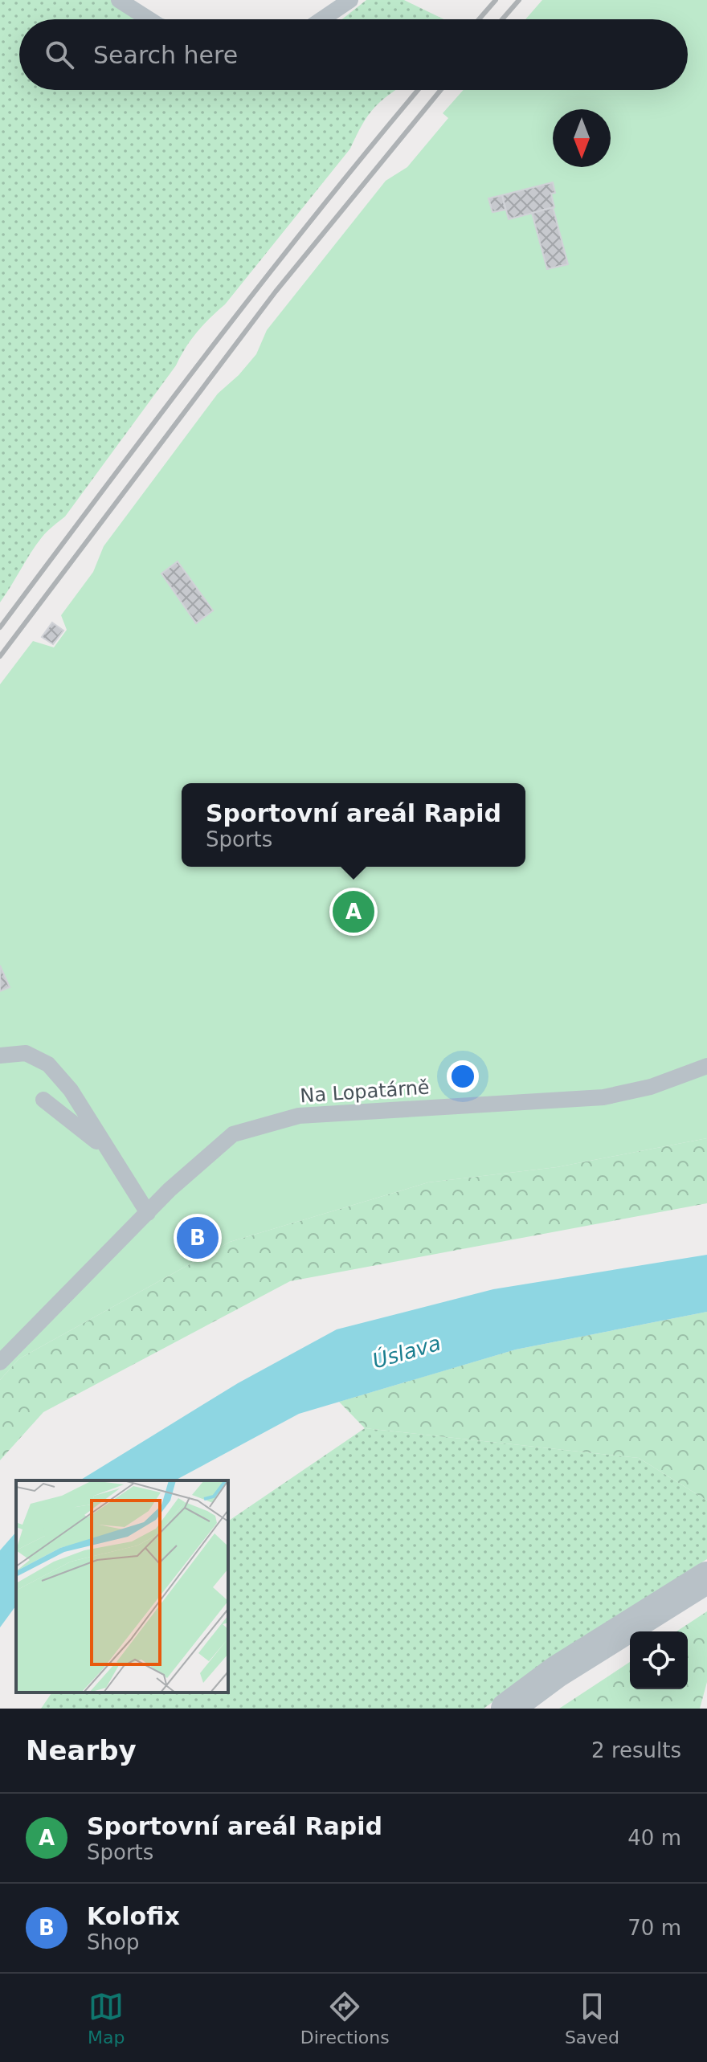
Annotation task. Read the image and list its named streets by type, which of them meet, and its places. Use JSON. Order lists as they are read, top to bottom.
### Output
{
  "streets": {
    "lane": ["Na Lopatárně"]
  },
  "water": ["Úslava"],
  "north": "bottom",
  "page": {
    "search": "Search here",
    "popup": ["Sportovní areál Rapid", "Sports"],
    "pins": ["A", "B"],
    "heading": ["Nearby", "2 results"],
    "list": [
      {
        "mark": "A",
        "name": "Sportovní areál Rapid",
        "note": "Sports",
        "value": "40 m"
      },
      {
        "mark": "B",
        "name": "Kolofix",
        "note": "Shop",
        "value": "70 m"
      }
    ],
    "nav": ["Map", "Directions", "Saved"]
  }
}
